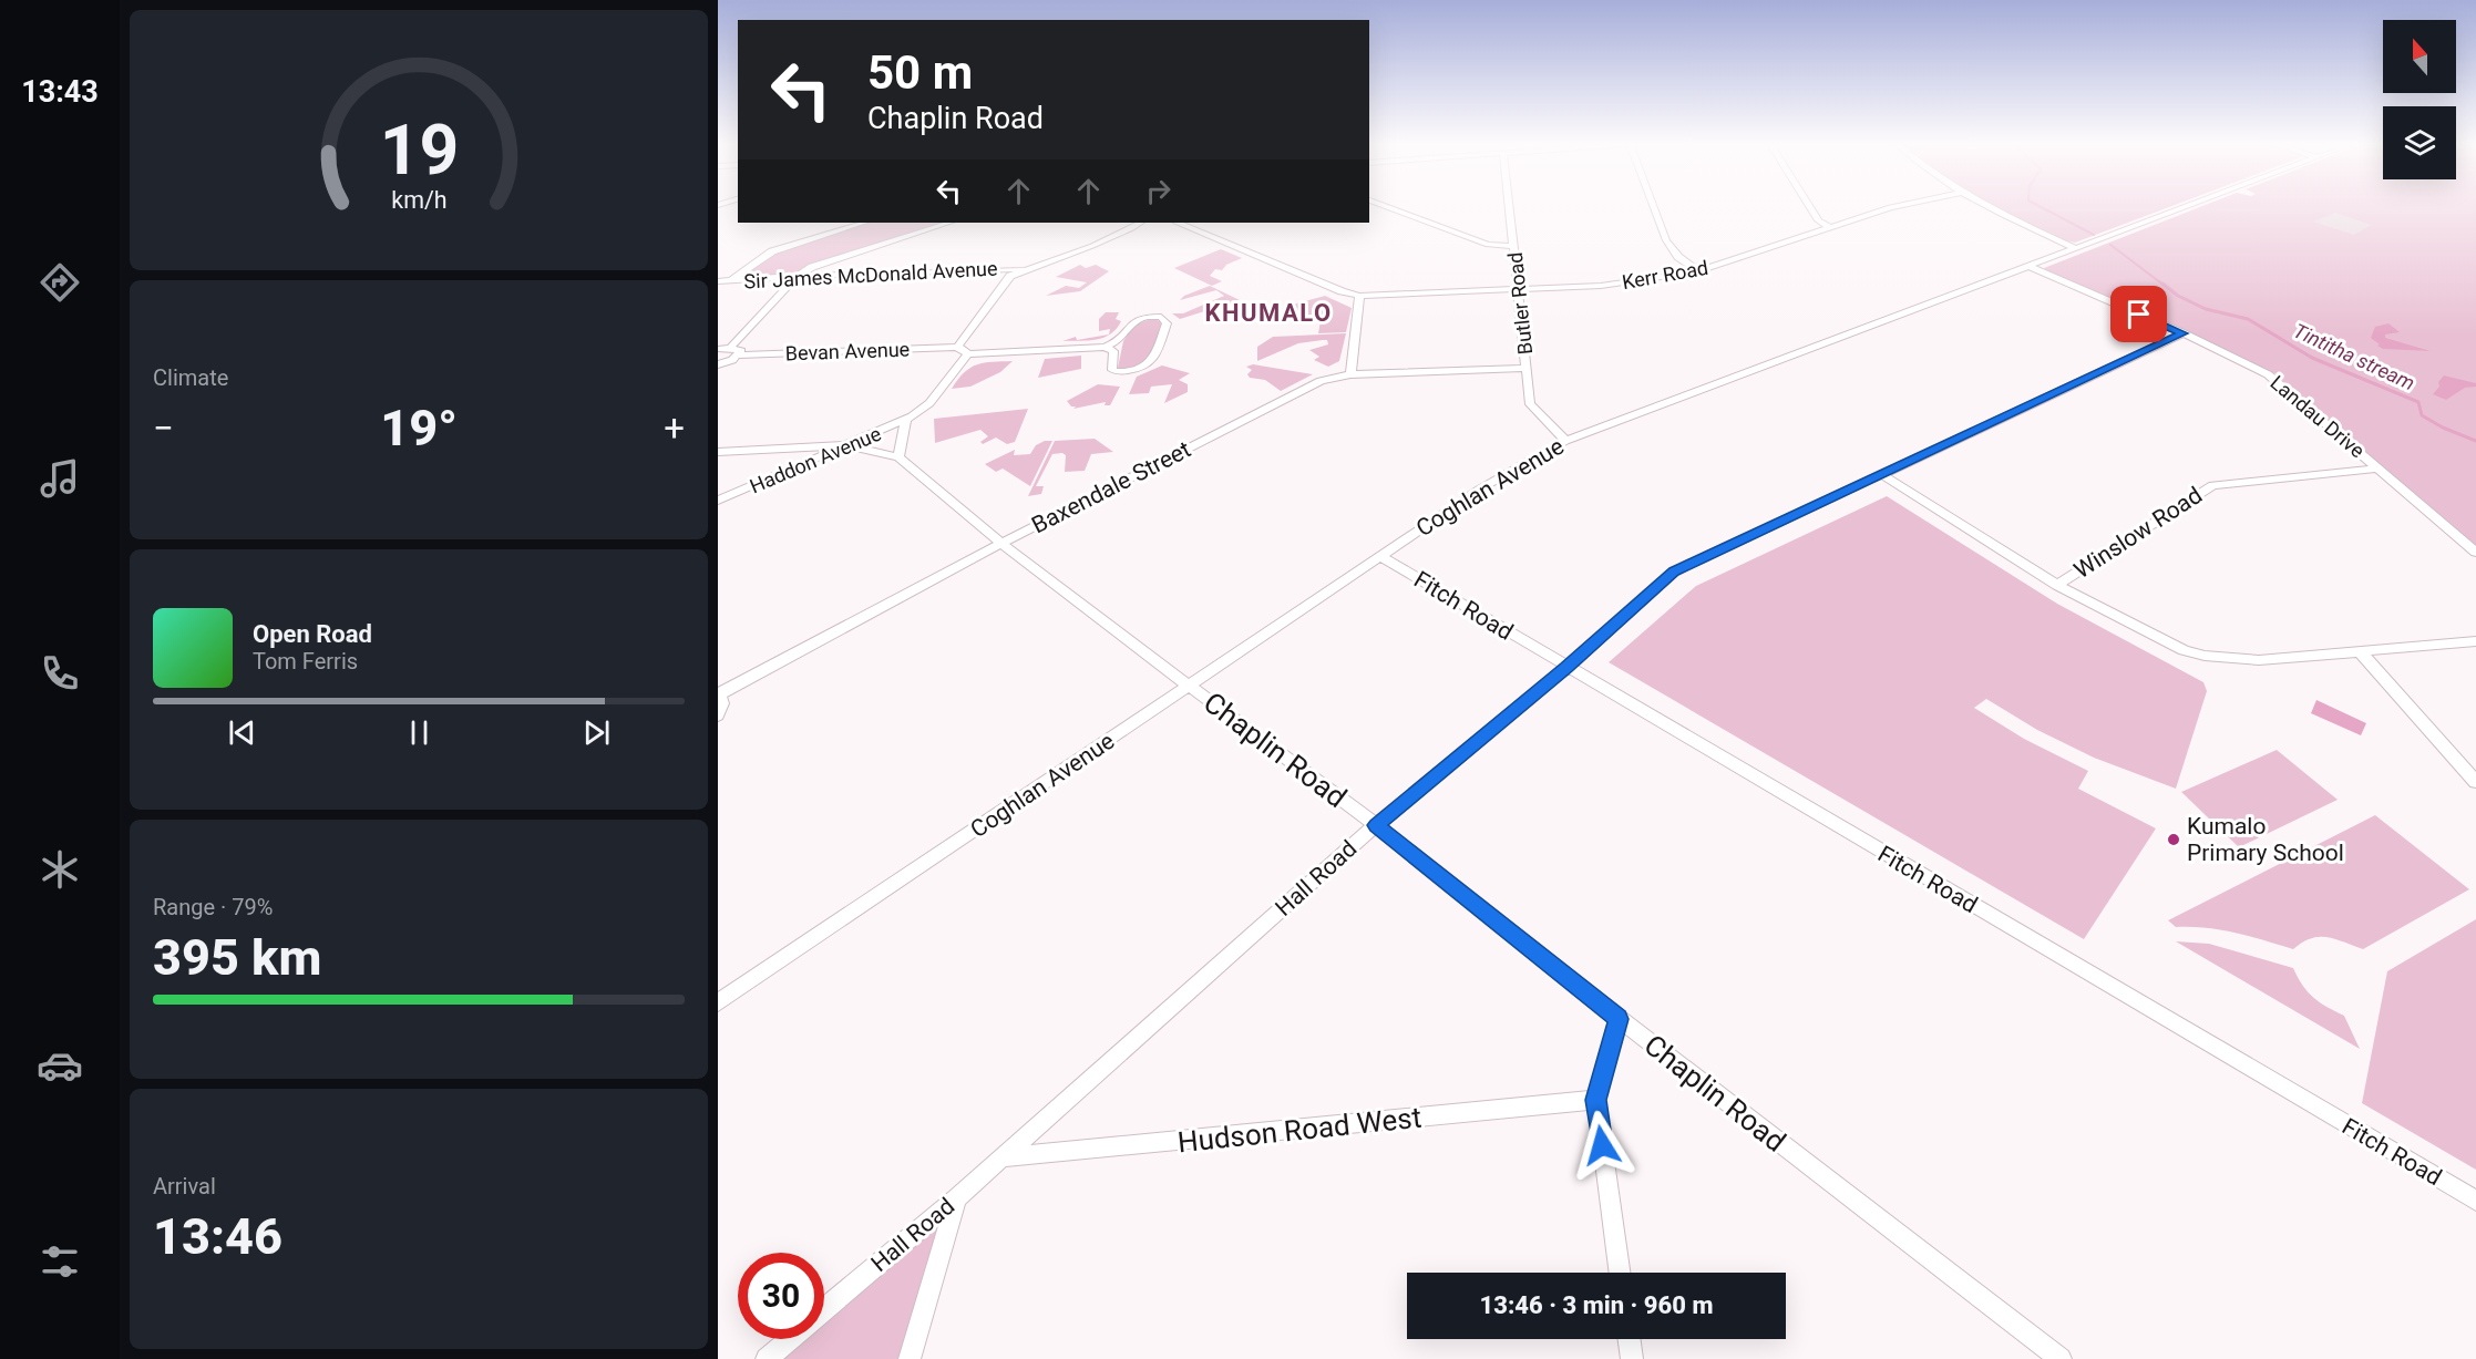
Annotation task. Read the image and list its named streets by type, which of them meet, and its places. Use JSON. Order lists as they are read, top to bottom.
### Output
{
  "streets": {
    "street": [
      "Sir James McDonald Avenue",
      "Kerr Road",
      "Butler Road",
      "Bevan Avenue",
      "Landau Drive",
      "Haddon Avenue",
      "Baxendale Street",
      "Coghlan Avenue",
      "Winslow Road",
      "Fitch Road",
      "Chaplin Road",
      "Hall Road",
      "Hudson Road West"
    ]
  },
  "crossings": [
    ["Kerr Road", "Butler Road"],
    ["Butler Road", "Baxendale Street"],
    ["Butler Road", "Coghlan Avenue"],
    ["Landau Drive", "Coghlan Avenue"],
    ["Landau Drive", "Winslow Road"],
    ["Landau Drive", "Hall Road"],
    ["Baxendale Street", "Chaplin Road"],
    ["Coghlan Avenue", "Fitch Road"],
    ["Coghlan Avenue", "Chaplin Road"],
    ["Fitch Road", "Hall Road"],
    ["Chaplin Road", "Hall Road"],
    ["Hall Road", "Hudson Road West"]
  ],
  "districts": ["KHUMALO"],
  "water": ["Tintitha stream"],
  "places": ["Kumalo Primary School"],
  "north": "top",
  "page": {
    "tabs": "13:43",
    "turn": ["50 m", "Chaplin Road"],
    "tile": [
      "Climate",
      ["Range · 79%", "395 km"],
      ["Arrival", "13:46"]
    ],
    "heat": ["−", "19°", "+"],
    "song": ["Open Road", "Tom Ferris"],
    "limit": "30",
    "trip": "13:46 · 3 min · 960 m",
    "gauge": ["19", "km/h"]
  }
}
